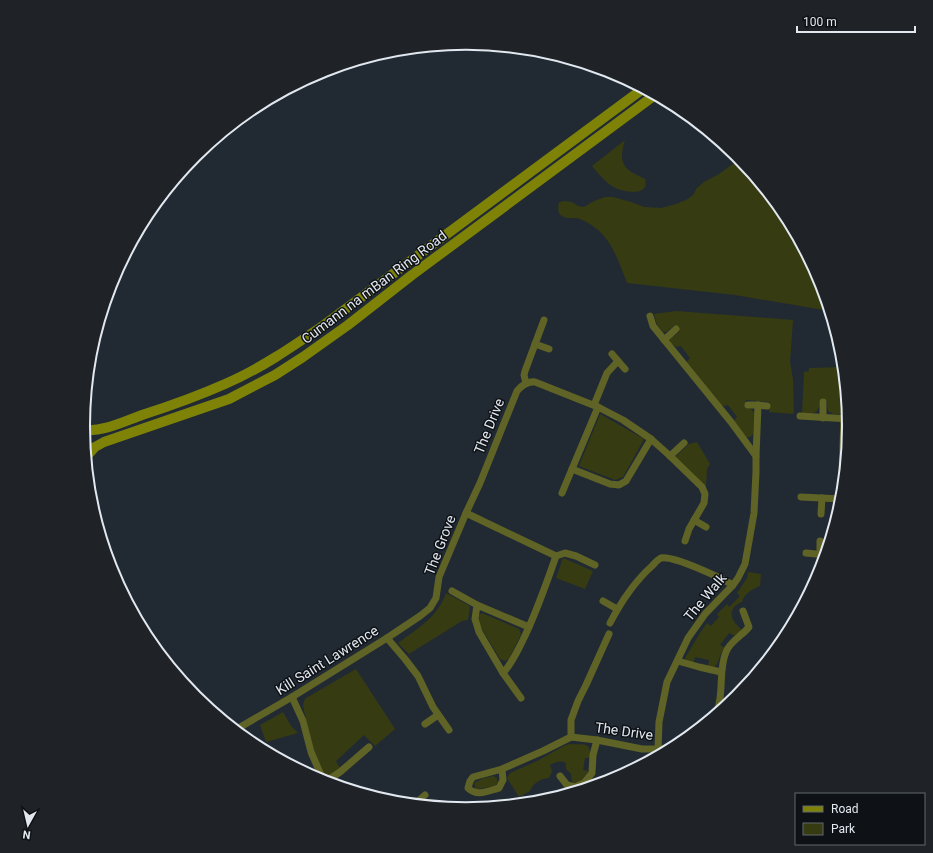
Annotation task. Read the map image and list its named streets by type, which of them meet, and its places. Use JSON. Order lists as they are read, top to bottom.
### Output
{
  "streets": {
    "main road": ["Cumann na mBan Ring Road"],
    "street": [
      "The Drive",
      "The Grove",
      "The Walk",
      "Kill Saint Lawrence"
    ]
  },
  "crossings": [
    ["The Drive", "The Grove"],
    ["The Drive", "The Walk"],
    ["The Grove", "Kill Saint Lawrence"]
  ],
  "legend": ["Road", "Park"],
  "scale_bar": "100 m",
  "north": "bottom"
}
